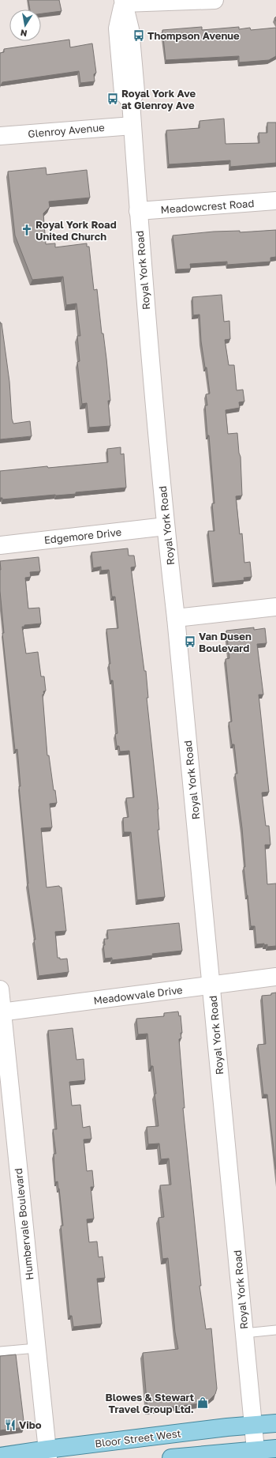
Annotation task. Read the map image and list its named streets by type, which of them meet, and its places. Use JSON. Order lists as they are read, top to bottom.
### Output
{
  "streets": {
    "main road": [
      "Glenroy Avenue",
      "Meadowcrest Road",
      "Royal York Road",
      "Edgemore Drive",
      "Meadowvale Drive",
      "Humbervale Boulevard",
      "Bloor Street West"
    ]
  },
  "crossings": [
    ["Glenroy Avenue", "Royal York Road"],
    ["Meadowcrest Road", "Royal York Road"],
    ["Royal York Road", "Edgemore Drive"],
    ["Royal York Road", "Meadowvale Drive"],
    ["Royal York Road", "Bloor Street West"],
    ["Meadowvale Drive", "Humbervale Boulevard"],
    ["Humbervale Boulevard", "Bloor Street West"]
  ],
  "places": {
    "bus stop": ["Thompson Avenue", "Royal York Ave at Glenroy Ave", "Van Dusen Boulevard"],
    "church": ["Royal York Road United Church"],
    "shop": ["Blowes & Stewart Travel Group Ltd."],
    "restaurant": ["Vibo"]
  },
  "north": "bottom"
}
